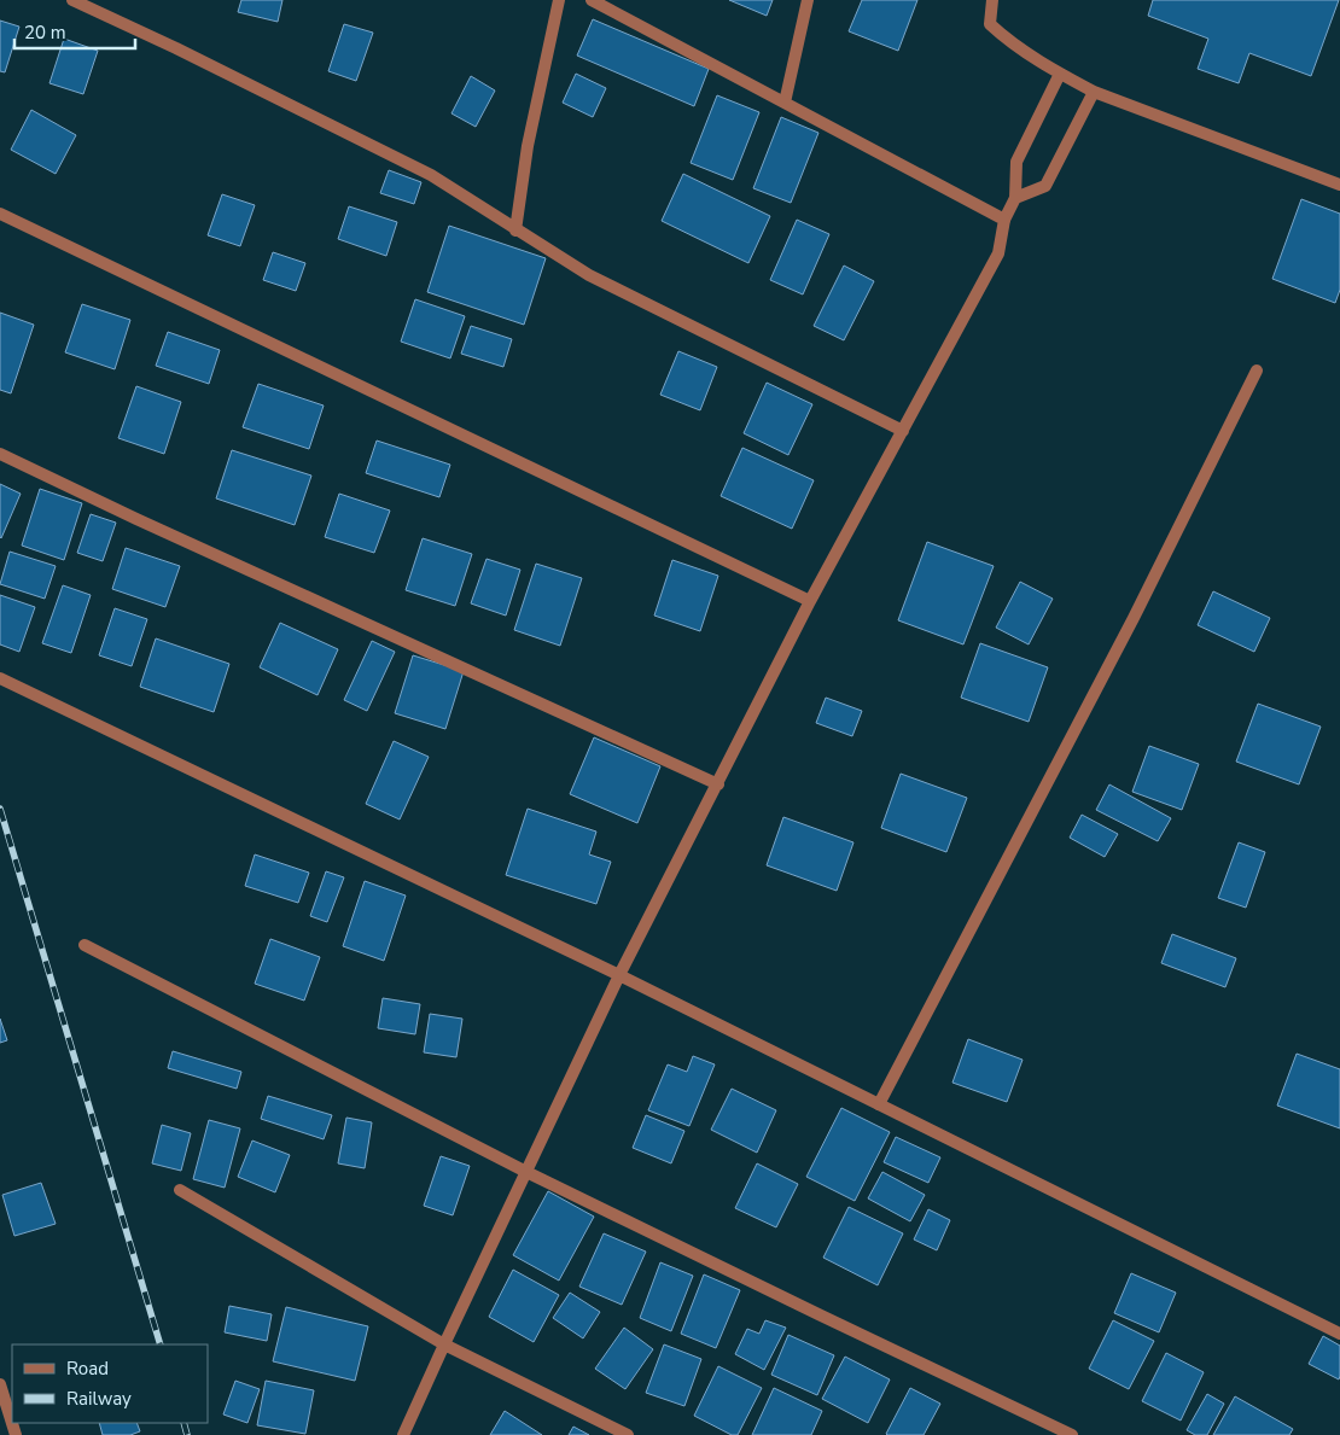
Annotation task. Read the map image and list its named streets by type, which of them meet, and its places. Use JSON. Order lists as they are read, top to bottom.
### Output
{
  "legend": ["Road", "Railway"],
  "scale_bar": "20 m"
}
